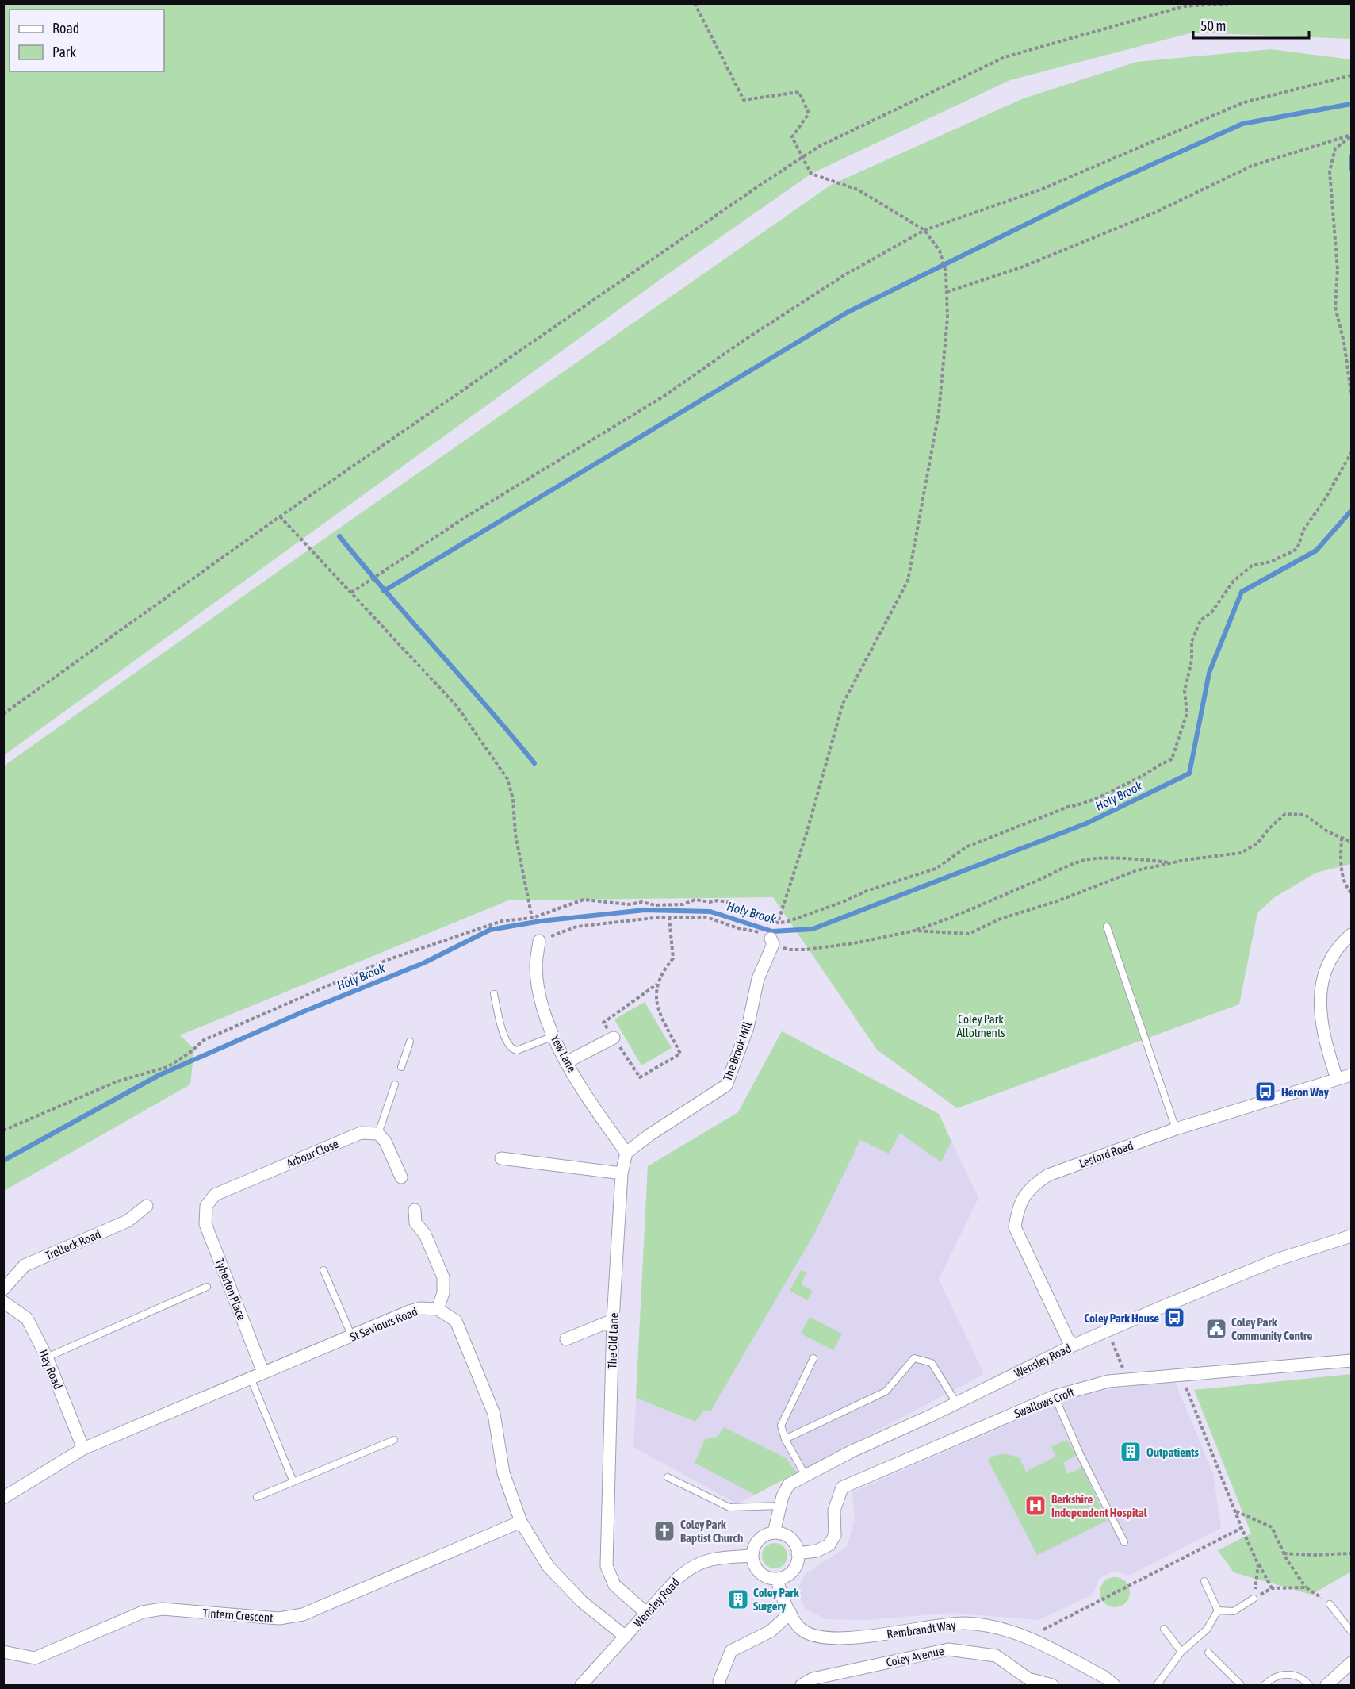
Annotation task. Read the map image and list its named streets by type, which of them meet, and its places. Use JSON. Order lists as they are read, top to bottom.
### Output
{
  "streets": {
    "street": [
      "The Brook Mill",
      "Yew Lane",
      "Arbour Close",
      "Lesford Road",
      "Trelleck Road",
      "Tyberton Place",
      "St Saviours Road",
      "The Old Lane",
      "Wensley Road",
      "Hay Road",
      "Swallows Croft",
      "Tintern Crescent",
      "Rembrandt Way",
      "Coley Avenue"
    ]
  },
  "crossings": [
    ["The Brook Mill", "Yew Lane"],
    ["Arbour Close", "Tyberton Place"],
    ["Lesford Road", "Wensley Road"],
    ["Tyberton Place", "St Saviours Road"],
    ["St Saviours Road", "Hay Road"],
    ["The Old Lane", "Wensley Road"],
    ["Wensley Road", "Swallows Croft"],
    ["Wensley Road", "Rembrandt Way"],
    ["Swallows Croft", "Rembrandt Way"]
  ],
  "water": ["Holy Brook"],
  "parks": ["Coley Park Allotments"],
  "places": {
    "bus stop": ["Heron Way", "Coley Park House"],
    "public building": ["Coley Park Community Centre"],
    "building": ["Outpatients", "Coley Park Surgery"],
    "hospital": ["Berkshire Independent Hospital"],
    "church": ["Coley Park Baptist Church"]
  },
  "legend": ["Road", "Park"],
  "scale_bar": "50 m"
}
